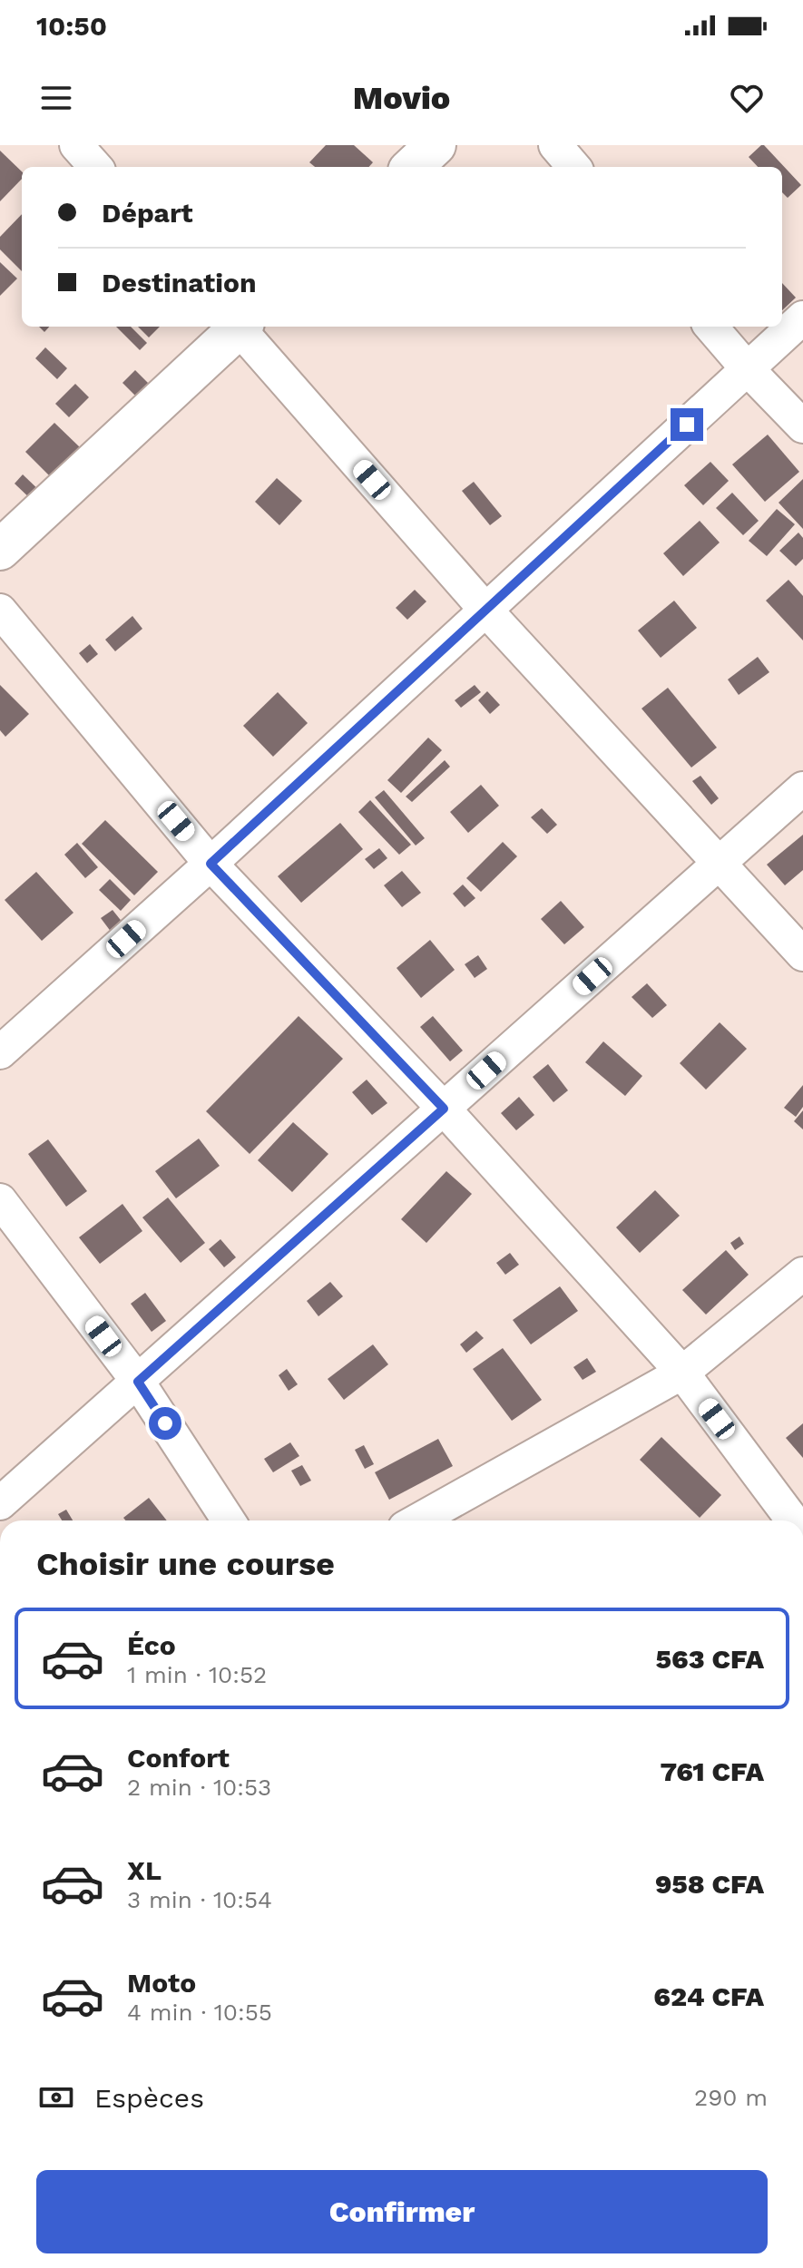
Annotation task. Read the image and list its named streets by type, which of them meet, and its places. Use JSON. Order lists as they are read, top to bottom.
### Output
{
  "page": {
    "status": "10:50",
    "header": "Movio",
    "banner": ["Départ", "Destination"],
    "heading": "Choisir une course",
    "list": [
      {
        "name": "Éco",
        "note": "1 min · 10:52",
        "value": "563 CFA"
      },
      {
        "name": "Confort",
        "note": "2 min · 10:53",
        "value": "761 CFA"
      },
      {
        "name": "XL",
        "note": "3 min · 10:54",
        "value": "958 CFA"
      },
      {
        "name": "Moto",
        "note": "4 min · 10:55",
        "value": "624 CFA"
      }
    ],
    "pay": ["Espèces", "290 m"],
    "buttons": "Confirmer"
  }
}
